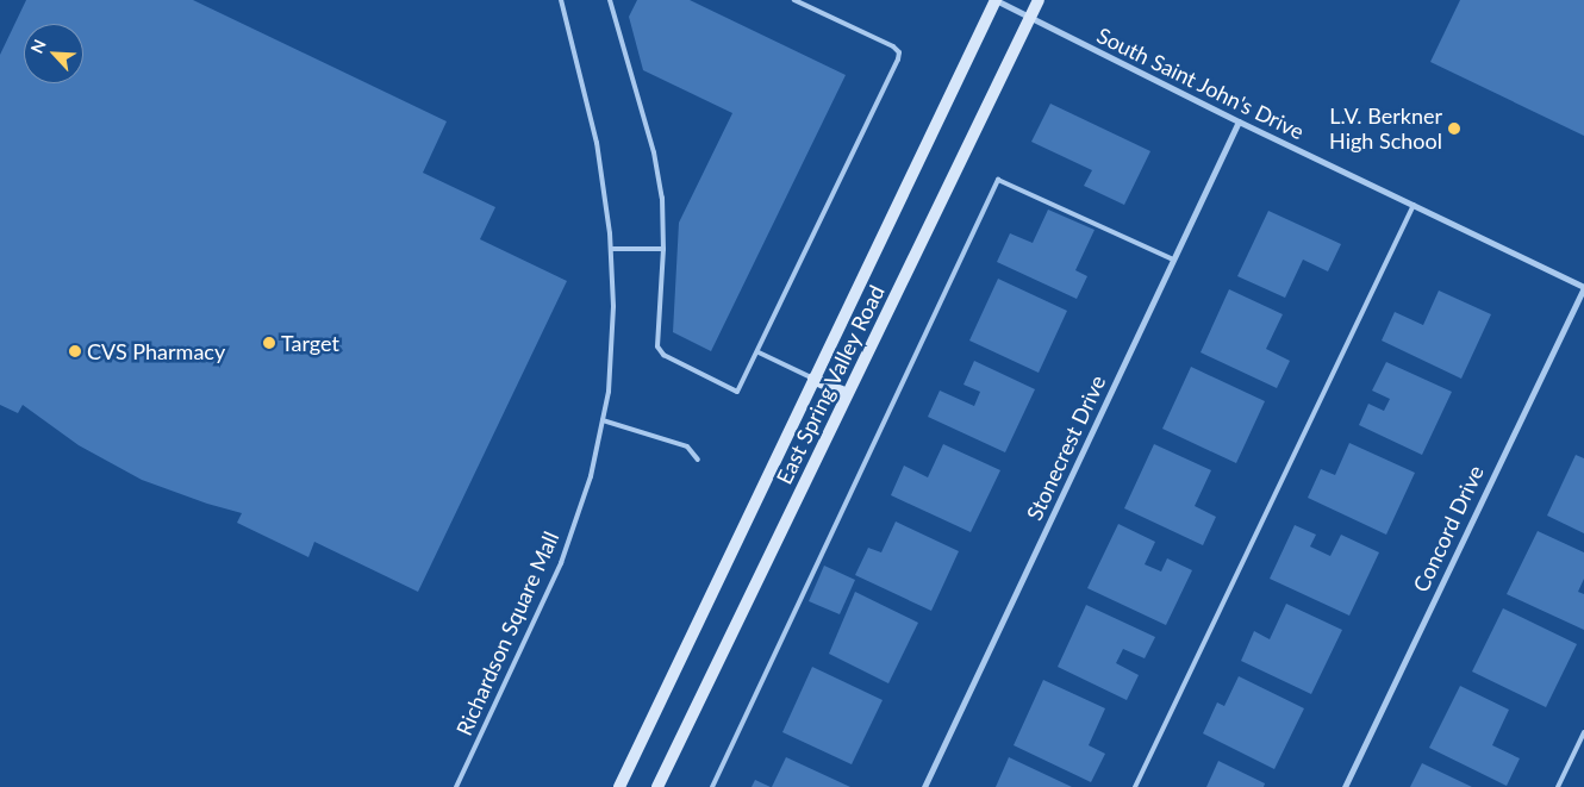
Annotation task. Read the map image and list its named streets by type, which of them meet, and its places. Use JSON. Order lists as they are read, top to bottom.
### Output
{
  "streets": {
    "street": [
      "South Saint John's Drive",
      "East Spring Valley Road",
      "Stonecrest Drive",
      "Concord Drive"
    ],
    "lane": ["Richardson Square Mall"]
  },
  "crossings": [
    ["South Saint John's Drive", "East Spring Valley Road"],
    ["South Saint John's Drive", "Stonecrest Drive"],
    ["South Saint John's Drive", "Concord Drive"]
  ],
  "places": ["L.V. Berkner High School", "Target", "CVS Pharmacy"],
  "north": "top left"
}
